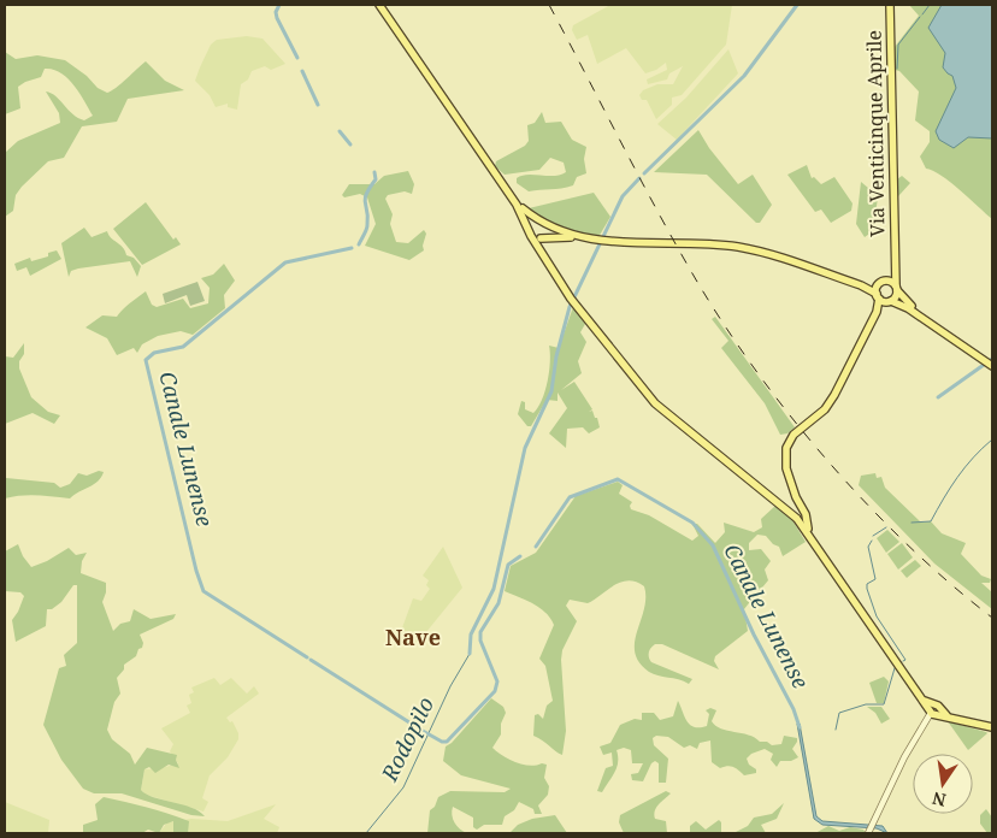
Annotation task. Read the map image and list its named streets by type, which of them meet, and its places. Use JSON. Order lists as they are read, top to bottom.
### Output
{
  "streets": {
    "main road": ["Via Venticinque Aprile"]
  },
  "districts": ["Nave"],
  "water": ["Canale Lunense", "Rodopilo"],
  "north": "bottom"
}
